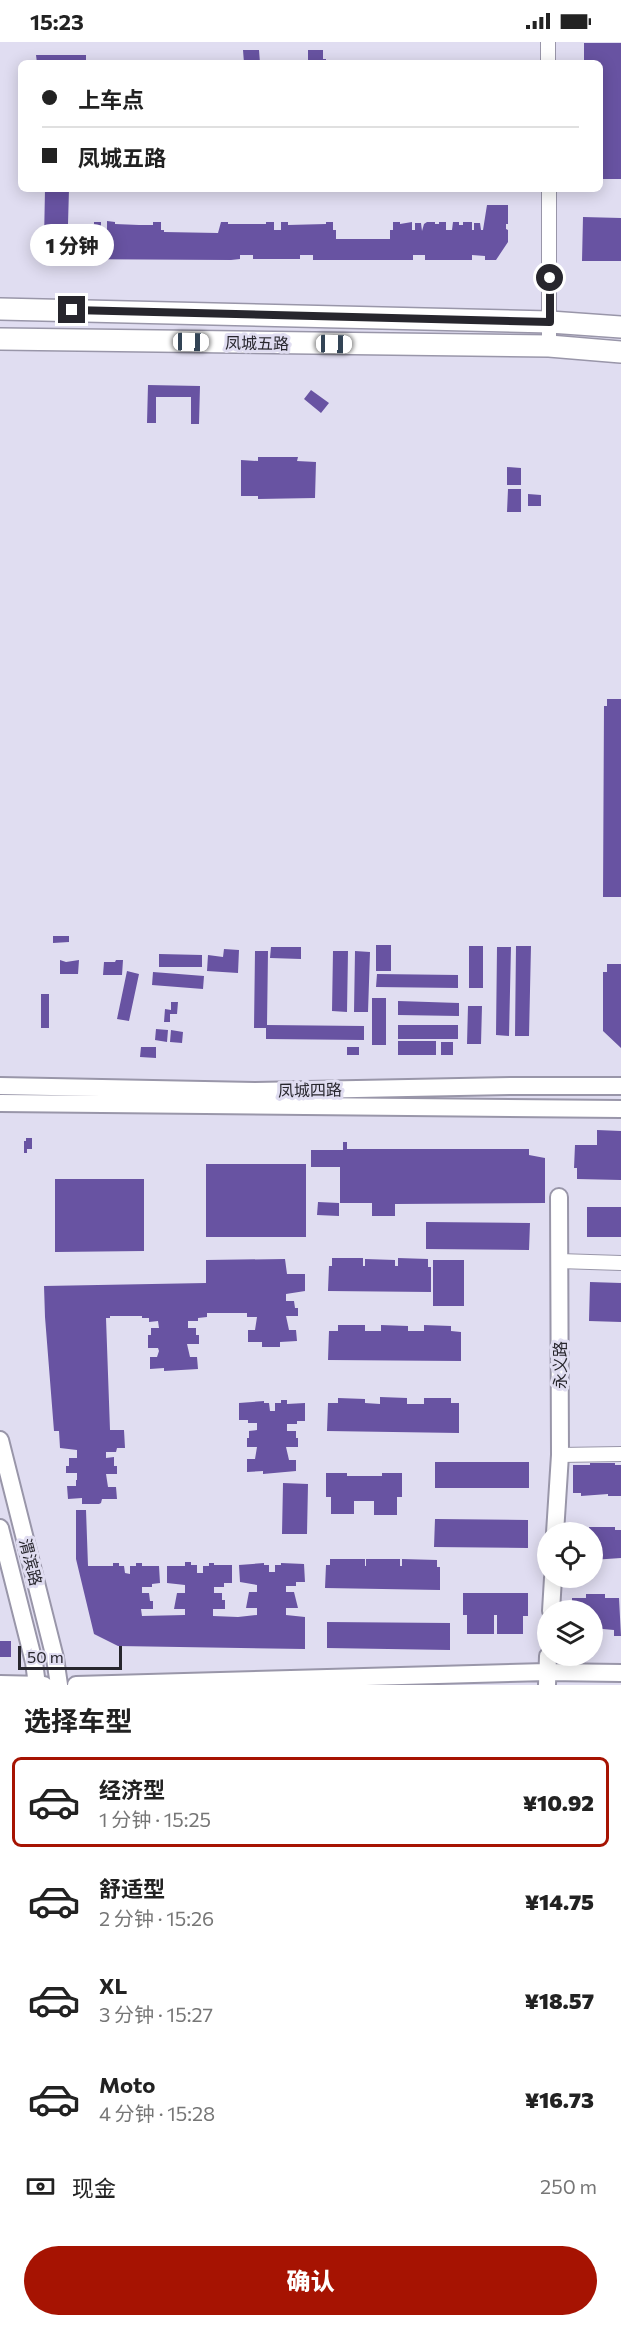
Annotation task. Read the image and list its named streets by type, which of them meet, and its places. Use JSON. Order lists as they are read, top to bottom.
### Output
{
  "streets": {
    "main road": ["凤城五路"],
    "street": ["凤城四路", "永义路", "渭滨路"]
  },
  "scale_bar": "50 m",
  "page": {
    "status": "15:23",
    "banner": ["上车点", "凤城五路"],
    "bubble": "1 分钟",
    "scale": "50 m",
    "heading": "选择车型",
    "list": [
      {
        "name": "经济型",
        "note": "1 分钟 · 15:25",
        "value": "¥10.92"
      },
      {
        "name": "舒适型",
        "note": "2 分钟 · 15:26",
        "value": "¥14.75"
      },
      {
        "name": "XL",
        "note": "3 分钟 · 15:27",
        "value": "¥18.57"
      },
      {
        "name": "Moto",
        "note": "4 分钟 · 15:28",
        "value": "¥16.73"
      }
    ],
    "pay": ["现金", "250 m"],
    "buttons": "确认"
  }
}
